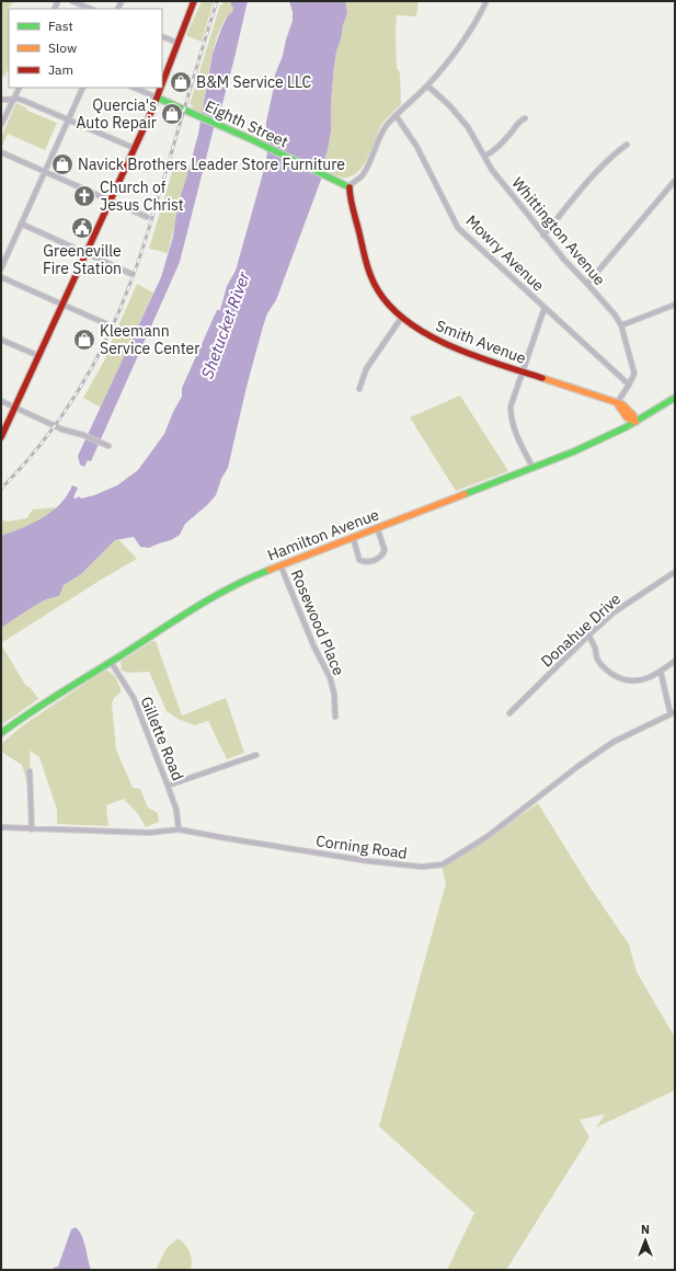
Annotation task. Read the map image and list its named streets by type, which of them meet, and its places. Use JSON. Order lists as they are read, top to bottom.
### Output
{
  "streets": {
    "main road": ["Eighth Street", "Smith Avenue", "Hamilton Avenue"],
    "street": [
      "Whittington Avenue",
      "Mowry Avenue",
      "Rosewood Place",
      "Donahue Drive",
      "Gillette Road",
      "Corning Road"
    ]
  },
  "crossings": [
    ["Eighth Street", "Smith Avenue"],
    ["Whittington Avenue", "Mowry Avenue"],
    ["Whittington Avenue", "Smith Avenue"],
    ["Smith Avenue", "Hamilton Avenue"],
    ["Hamilton Avenue", "Rosewood Place"],
    ["Hamilton Avenue", "Gillette Road"],
    ["Gillette Road", "Corning Road"]
  ],
  "water": ["Shetucket River"],
  "places": {
    "shop": [
      "B&M Service LLC",
      "Quercia's Auto Repair",
      "Navick Brothers Leader Store Furniture",
      "Kleemann Service Center"
    ],
    "church": ["Church of Jesus Christ"],
    "public building": ["Greeneville Fire Station"]
  },
  "legend": ["Fast", "Slow", "Jam"],
  "north": "top"
}
